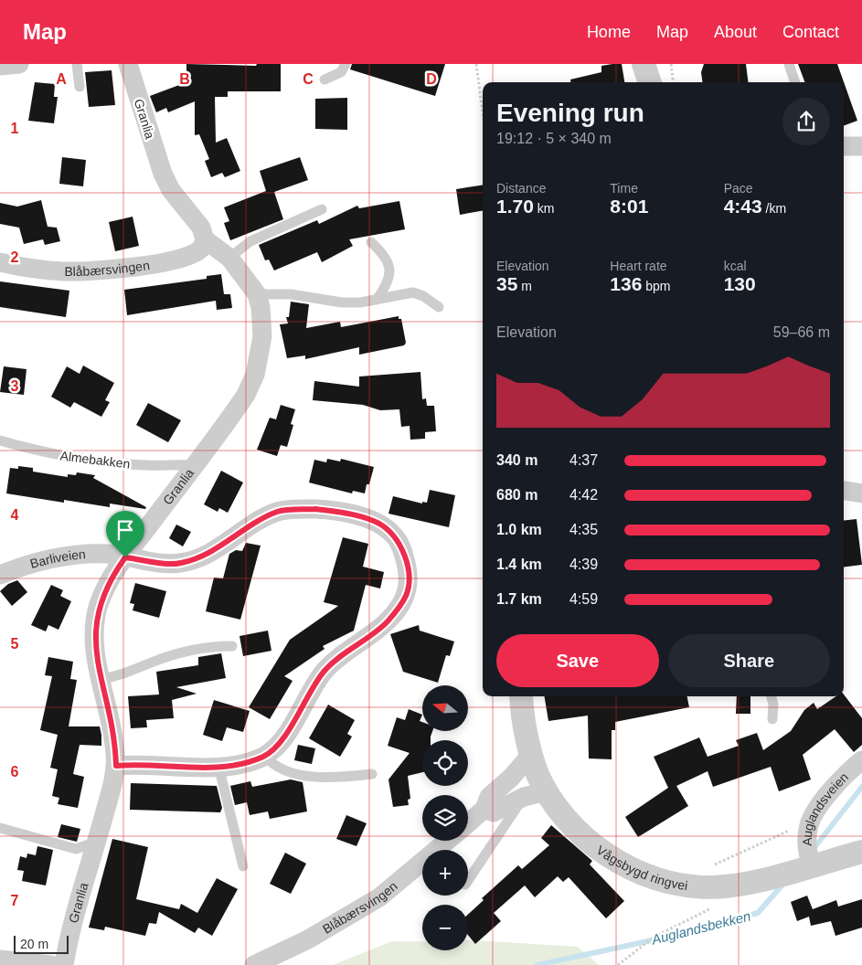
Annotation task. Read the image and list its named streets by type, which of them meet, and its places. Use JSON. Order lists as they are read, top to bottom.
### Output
{
  "streets": {
    "street": [
      "Granlia",
      "Blåbærsvingen",
      "Barliveien",
      "Auglandsveien",
      "Vågsbygd ringvei"
    ],
    "lane": ["Almebakken"]
  },
  "crossings": [
    ["Granlia", "Blåbærsvingen"],
    ["Granlia", "Almebakken"],
    ["Granlia", "Barliveien"],
    ["Auglandsveien", "Vågsbygd ringvei"]
  ],
  "water": ["Auglandsbekken"],
  "scale_bar": "20 m",
  "north": "left",
  "page": {
    "header": "Map",
    "nav": [
      "Home",
      "Map",
      "About",
      "Contact"
    ],
    "heading": ["Evening run", "19:12 · 5 × 340 m"],
    "stats": [
      ["Distance", "1.70 km"],
      ["Time", "8:01"],
      ["Pace", "4:43 /km"],
      ["Elevation", "35 m"],
      ["Heart rate", "136 bpm"],
      ["kcal", "130"]
    ],
    "chart": ["Elevation", "59–66 m"],
    "list": [
      {
        "name": "340 m",
        "note": "4:37"
      },
      {
        "name": "680 m",
        "note": "4:42"
      },
      {
        "name": "1.0 km",
        "note": "4:35"
      },
      {
        "name": "1.4 km",
        "note": "4:39"
      },
      {
        "name": "1.7 km",
        "note": "4:59"
      }
    ],
    "buttons": ["Save", "Share"],
    "map_buttons": ["+", "−"],
    "scale": "20 m"
  },
  "grid": {
    "columns": [
      "A",
      "B",
      "C",
      "D"
    ],
    "rows": [
      "1",
      "2",
      "3",
      "4",
      "5",
      "6",
      "7"
    ]
  }
}
